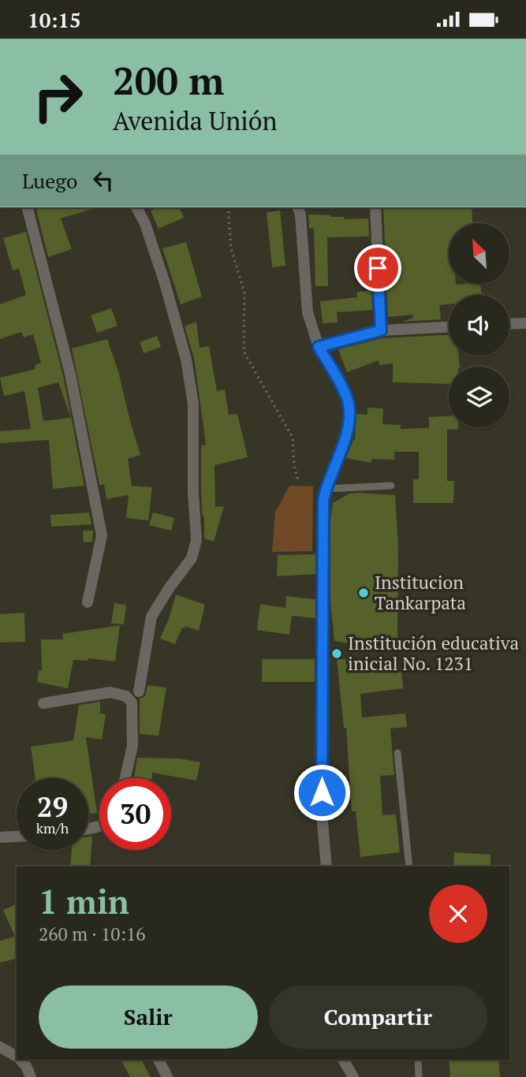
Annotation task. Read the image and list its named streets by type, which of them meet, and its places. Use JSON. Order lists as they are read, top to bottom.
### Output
{
  "places": ["Institucion Tankarpata", "Institución educativa inicial No. 1231"],
  "north": "top left",
  "page": {
    "status": "10:15",
    "turn": ["200 m", "Avenida Unión"],
    "then": "Luego",
    "speed": "29 km/h",
    "limit": "30",
    "heading": ["1 min", "260 m · 10:16"],
    "buttons": ["Salir", "Compartir"]
  }
}
